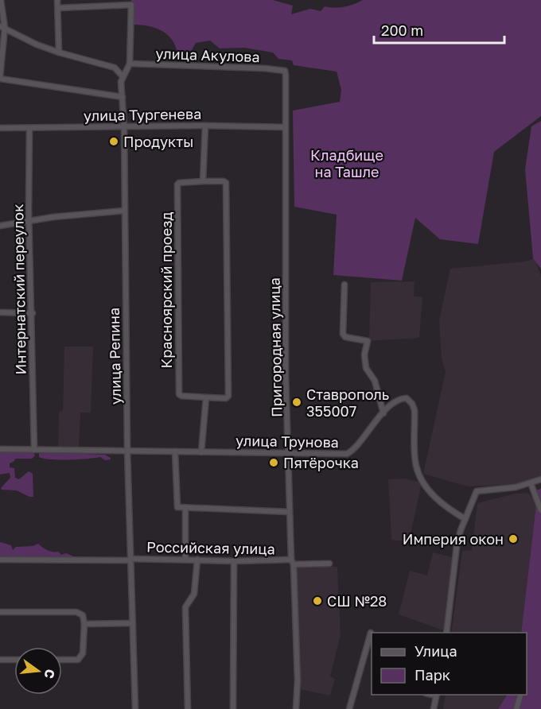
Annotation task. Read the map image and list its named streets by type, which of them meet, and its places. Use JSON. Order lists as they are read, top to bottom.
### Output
{
  "streets": {
    "street": [
      "улица Акулова",
      "улица Тургенева",
      "Интернатский переулок",
      "Красноярский проезд",
      "Пригородная улица",
      "улица Репина",
      "улица Трунова",
      "Российская улица"
    ]
  },
  "crossings": [
    ["улица Акулова", "Пригородная улица"],
    ["улица Акулова", "улица Репина"],
    ["улица Тургенева", "Интернатский переулок"],
    ["улица Тургенева", "Пригородная улица"],
    ["улица Тургенева", "улица Репина"],
    ["Интернатский переулок", "улица Трунова"],
    ["Пригородная улица", "улица Трунова"],
    ["Пригородная улица", "Российская улица"],
    ["улица Репина", "улица Трунова"],
    ["улица Репина", "Российская улица"]
  ],
  "parks": ["Кладбище на Ташле"],
  "places": [
    "Продукты",
    "Ставрополь 355007",
    "Пятёрочка",
    "Империя окон",
    "СШ №28"
  ],
  "legend": ["Улица", "Парк"],
  "scale_bar": "200 m",
  "north": "right"
}
